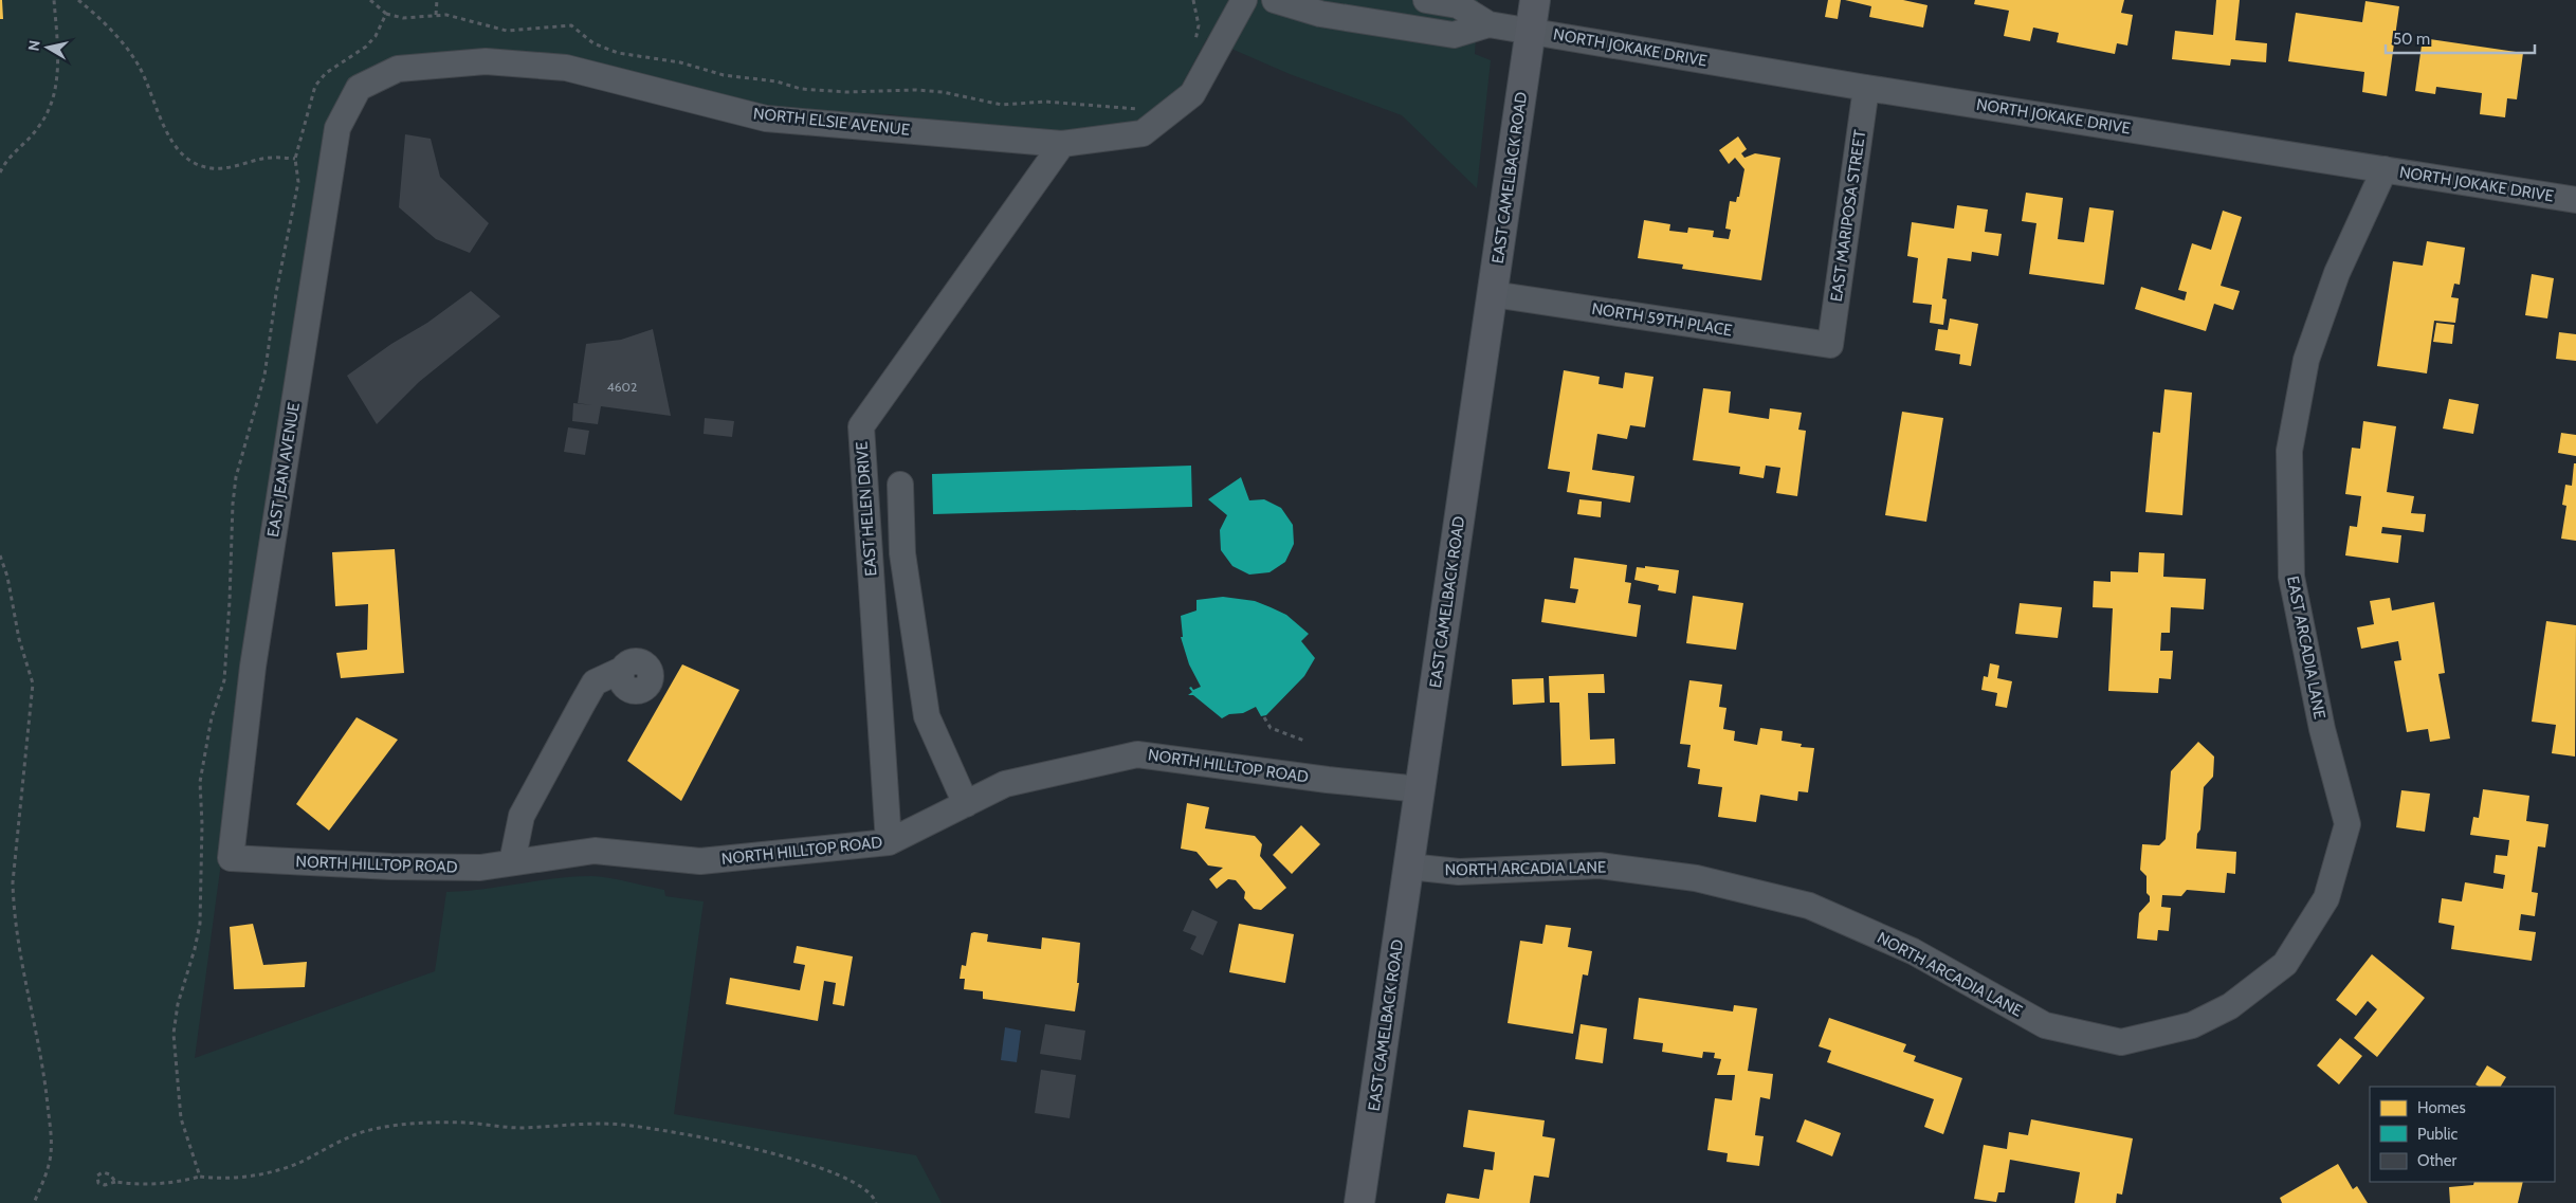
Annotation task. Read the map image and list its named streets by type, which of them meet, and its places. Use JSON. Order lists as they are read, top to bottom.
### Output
{
  "streets": {
    "main road": ["EAST CAMELBACK ROAD"],
    "street": [
      "NORTH JOKAKE DRIVE",
      "NORTH ELSIE AVENUE",
      "EAST MARIPOSA STREET",
      "NORTH 59TH PLACE",
      "EAST JEAN AVENUE",
      "EAST HELEN DRIVE",
      "EAST ARCADIA LANE",
      "NORTH HILLTOP ROAD",
      "NORTH ARCADIA LANE"
    ]
  },
  "crossings": [
    ["NORTH JOKAKE DRIVE", "EAST CAMELBACK ROAD"],
    ["NORTH JOKAKE DRIVE", "EAST MARIPOSA STREET"],
    ["NORTH JOKAKE DRIVE", "EAST ARCADIA LANE"],
    ["NORTH ELSIE AVENUE", "EAST JEAN AVENUE"],
    ["NORTH ELSIE AVENUE", "EAST HELEN DRIVE"],
    ["EAST CAMELBACK ROAD", "NORTH 59TH PLACE"],
    ["EAST CAMELBACK ROAD", "NORTH HILLTOP ROAD"],
    ["EAST CAMELBACK ROAD", "NORTH ARCADIA LANE"],
    ["EAST MARIPOSA STREET", "NORTH 59TH PLACE"],
    ["EAST JEAN AVENUE", "NORTH HILLTOP ROAD"],
    ["EAST HELEN DRIVE", "NORTH HILLTOP ROAD"],
    ["EAST ARCADIA LANE", "NORTH ARCADIA LANE"]
  ],
  "house_numbers": ["4602"],
  "legend": ["Homes", "Public", "Other"],
  "scale_bar": "50 m",
  "north": "left"
}
